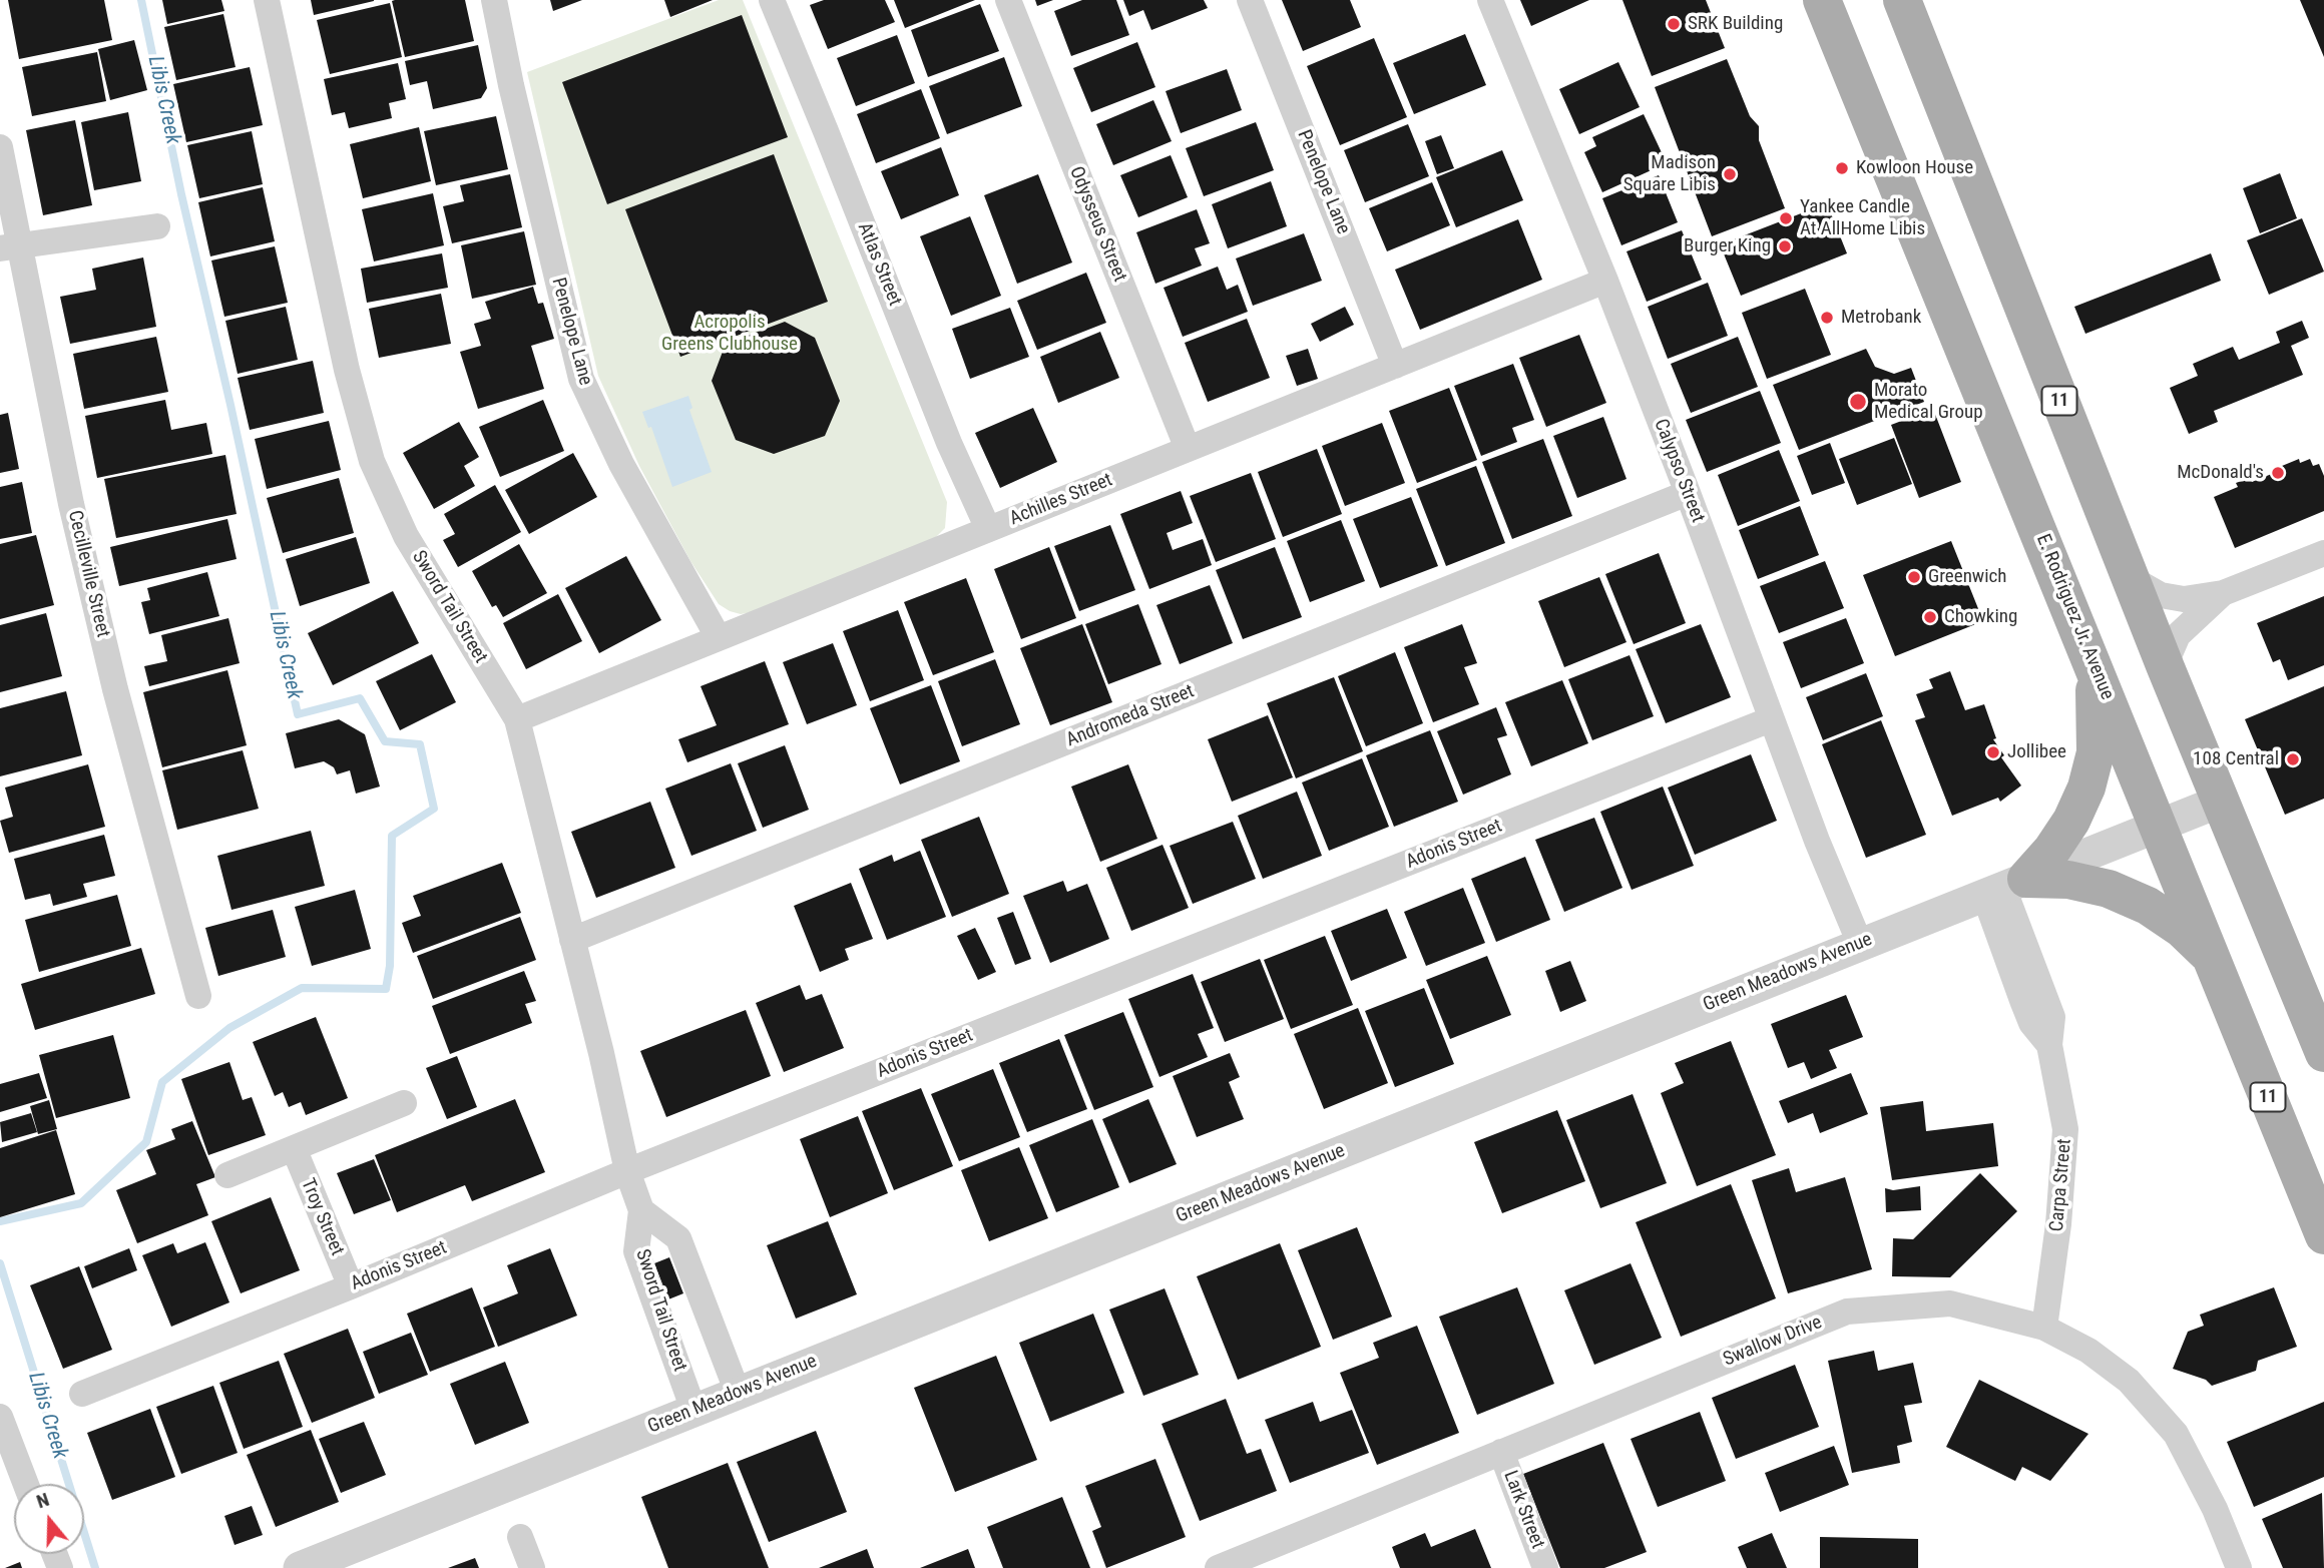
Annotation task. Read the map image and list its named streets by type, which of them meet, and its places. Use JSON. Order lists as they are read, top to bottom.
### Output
{
  "streets": {
    "main road": ["11", "E. Rodriguez Jr. Avenue"],
    "street": [
      "Penelope Lane",
      "Odysseus Street",
      "Atlas Street",
      "Calypso Street",
      "Achilles Street",
      "Cecilleville Street",
      "Sword Tail Street",
      "Andromeda Street",
      "Adonis Street",
      "Green Meadows Avenue",
      "Carpa Street",
      "Troy Street",
      "Swallow Drive",
      "Lark Street"
    ]
  },
  "crossings": [
    ["Penelope Lane", "Achilles Street"],
    ["Odysseus Street", "Achilles Street"],
    ["Atlas Street", "Achilles Street"],
    ["11", "Green Meadows Avenue"],
    ["Calypso Street", "Achilles Street"],
    ["Calypso Street", "Andromeda Street"],
    ["Calypso Street", "Adonis Street"],
    ["Calypso Street", "Green Meadows Avenue"],
    ["Achilles Street", "Sword Tail Street"],
    ["Sword Tail Street", "Andromeda Street"],
    ["Sword Tail Street", "Adonis Street"],
    ["Sword Tail Street", "Green Meadows Avenue"],
    ["E. Rodriguez Jr. Avenue", "Green Meadows Avenue"],
    ["Adonis Street", "Troy Street"],
    ["Green Meadows Avenue", "Carpa Street"],
    ["Carpa Street", "Swallow Drive"],
    ["Swallow Drive", "Lark Street"]
  ],
  "water": ["Libis Creek"],
  "parks": ["Acropolis Greens Clubhouse"],
  "places": [
    "SRK Building",
    "Kowloon House",
    "Madison Square Libis",
    "Yankee Candle At AllHome Libis",
    "Burger King",
    "Metrobank",
    "Morato Medical Group",
    "McDonald's",
    "Greenwich",
    "Chowking",
    "Jollibee",
    "108 Central"
  ],
  "north": "top"
}
